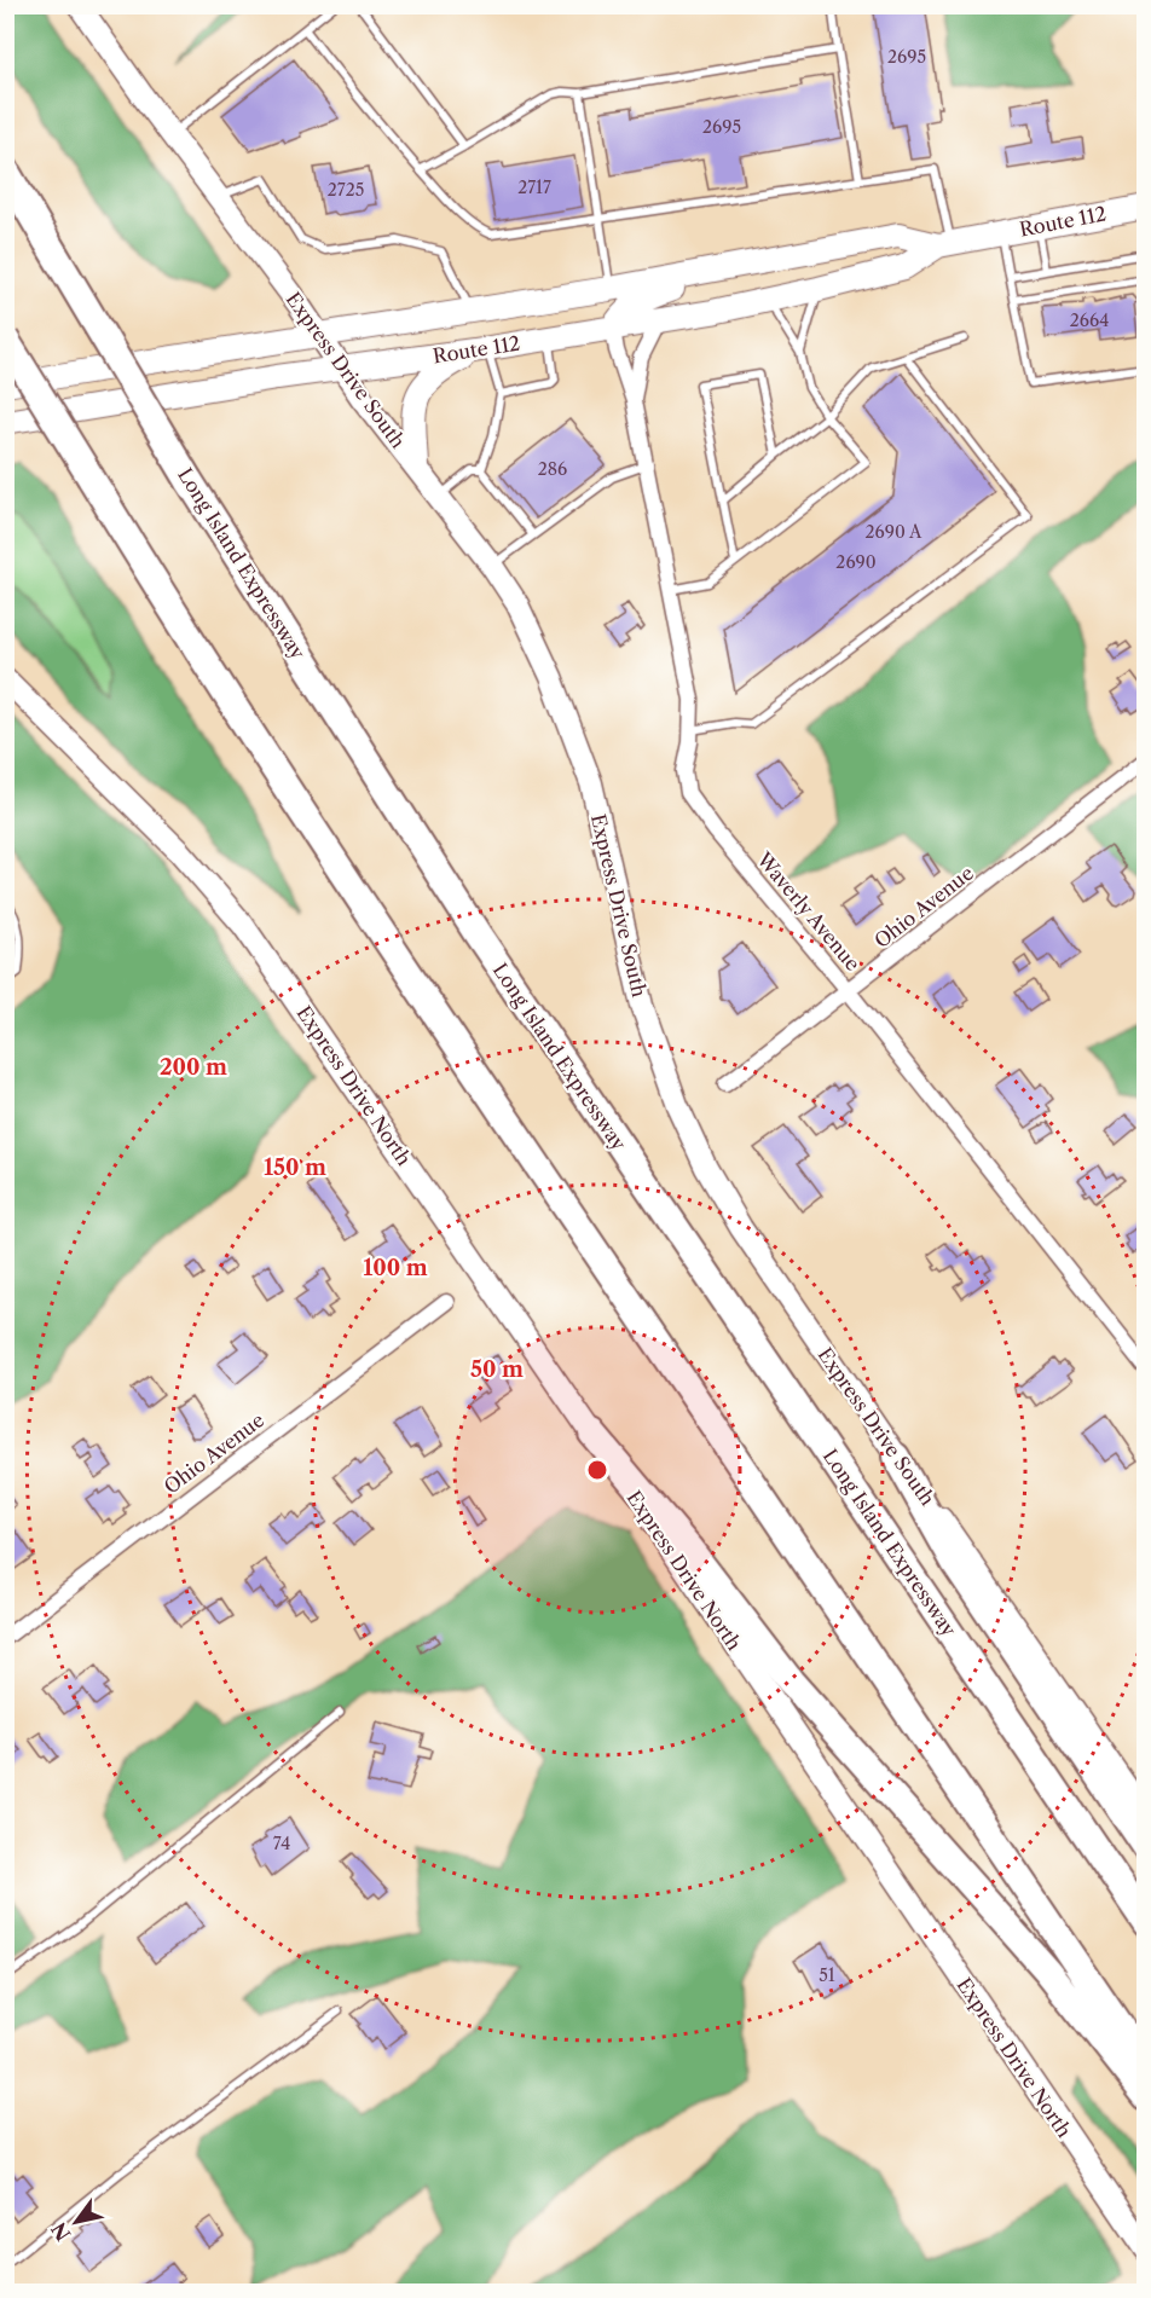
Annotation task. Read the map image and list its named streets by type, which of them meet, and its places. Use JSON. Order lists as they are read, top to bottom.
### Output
{
  "streets": {
    "highway": ["Long Island Expressway"],
    "main road": ["Route 112", "Express Drive South", "Express Drive North"],
    "street": ["Ohio Avenue", "Waverly Avenue"]
  },
  "crossings": [
    ["Route 112", "Express Drive South"],
    ["Route 112", "Waverly Avenue"],
    ["Ohio Avenue", "Waverly Avenue"]
  ],
  "house_numbers": [
    "2695",
    "2695",
    "2717",
    "2725",
    "2664",
    "286",
    "2690 A",
    "2690",
    "74",
    "51"
  ],
  "north": "bottom left",
  "rings": [
    "200 m",
    "150 m",
    "100 m",
    "50 m"
  ]
}
